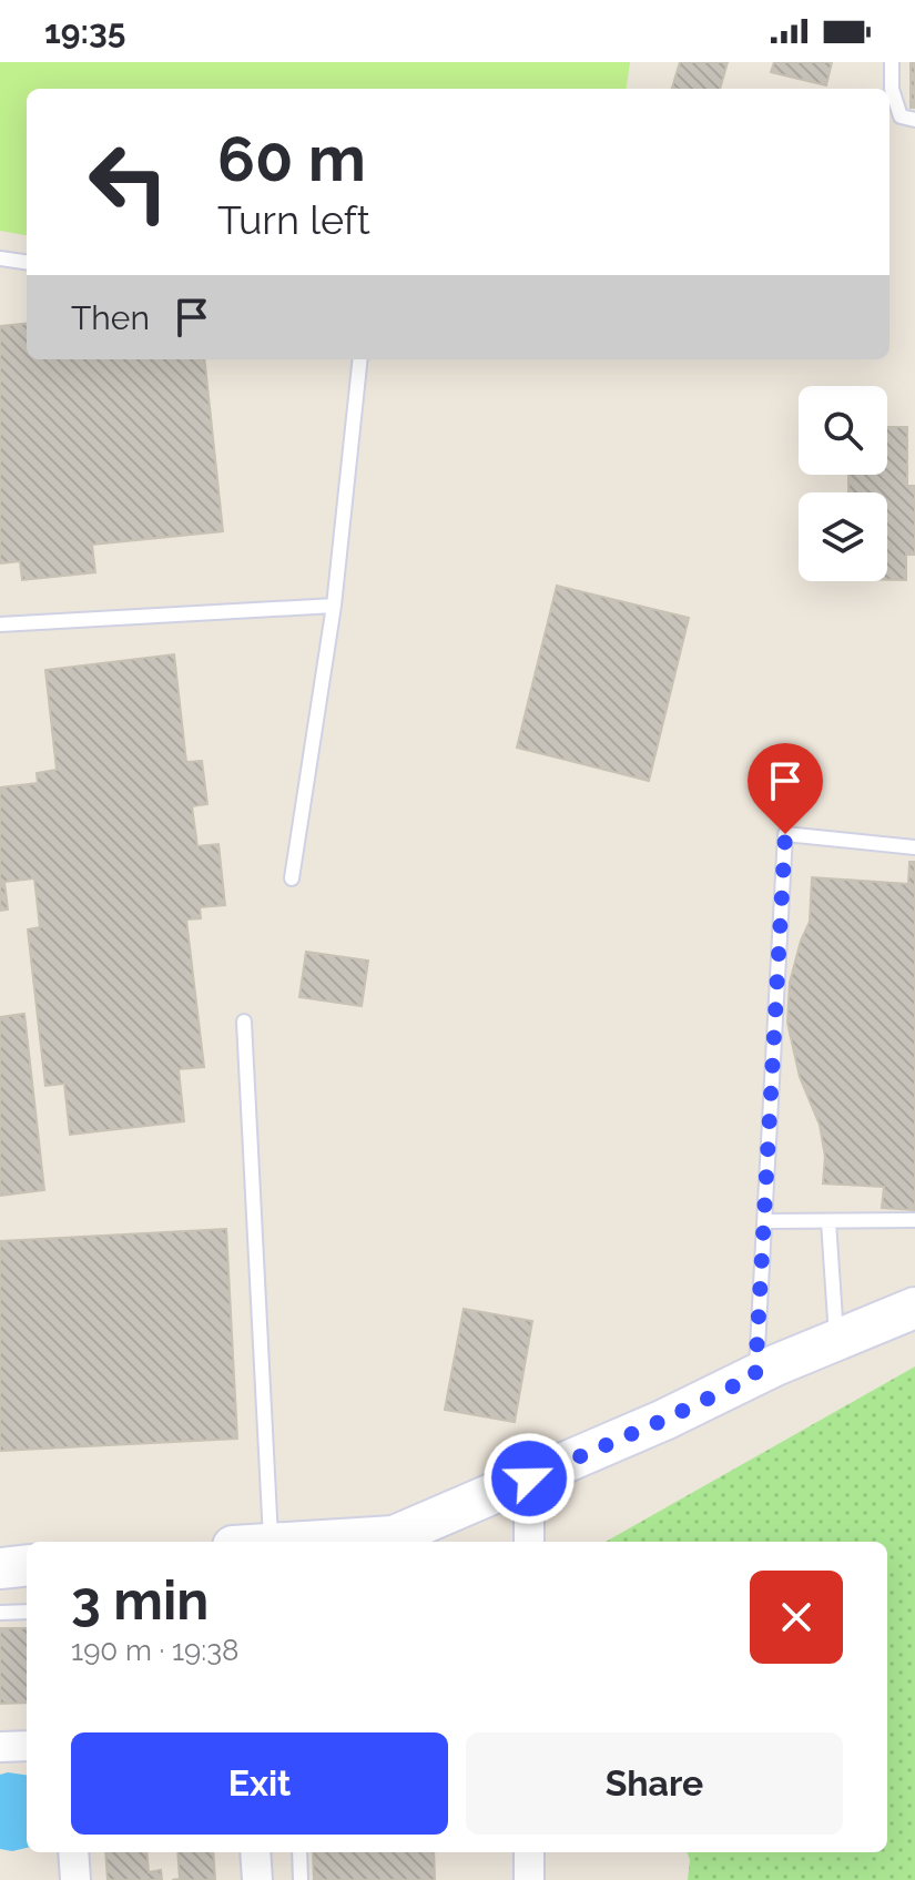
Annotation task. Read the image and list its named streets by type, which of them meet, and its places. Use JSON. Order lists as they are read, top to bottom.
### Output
{
  "page": {
    "status": "19:35",
    "turn": ["60 m", "Turn left"],
    "then": "Then",
    "heading": ["3 min", "190 m · 19:38"],
    "buttons": ["Exit", "Share"]
  }
}
